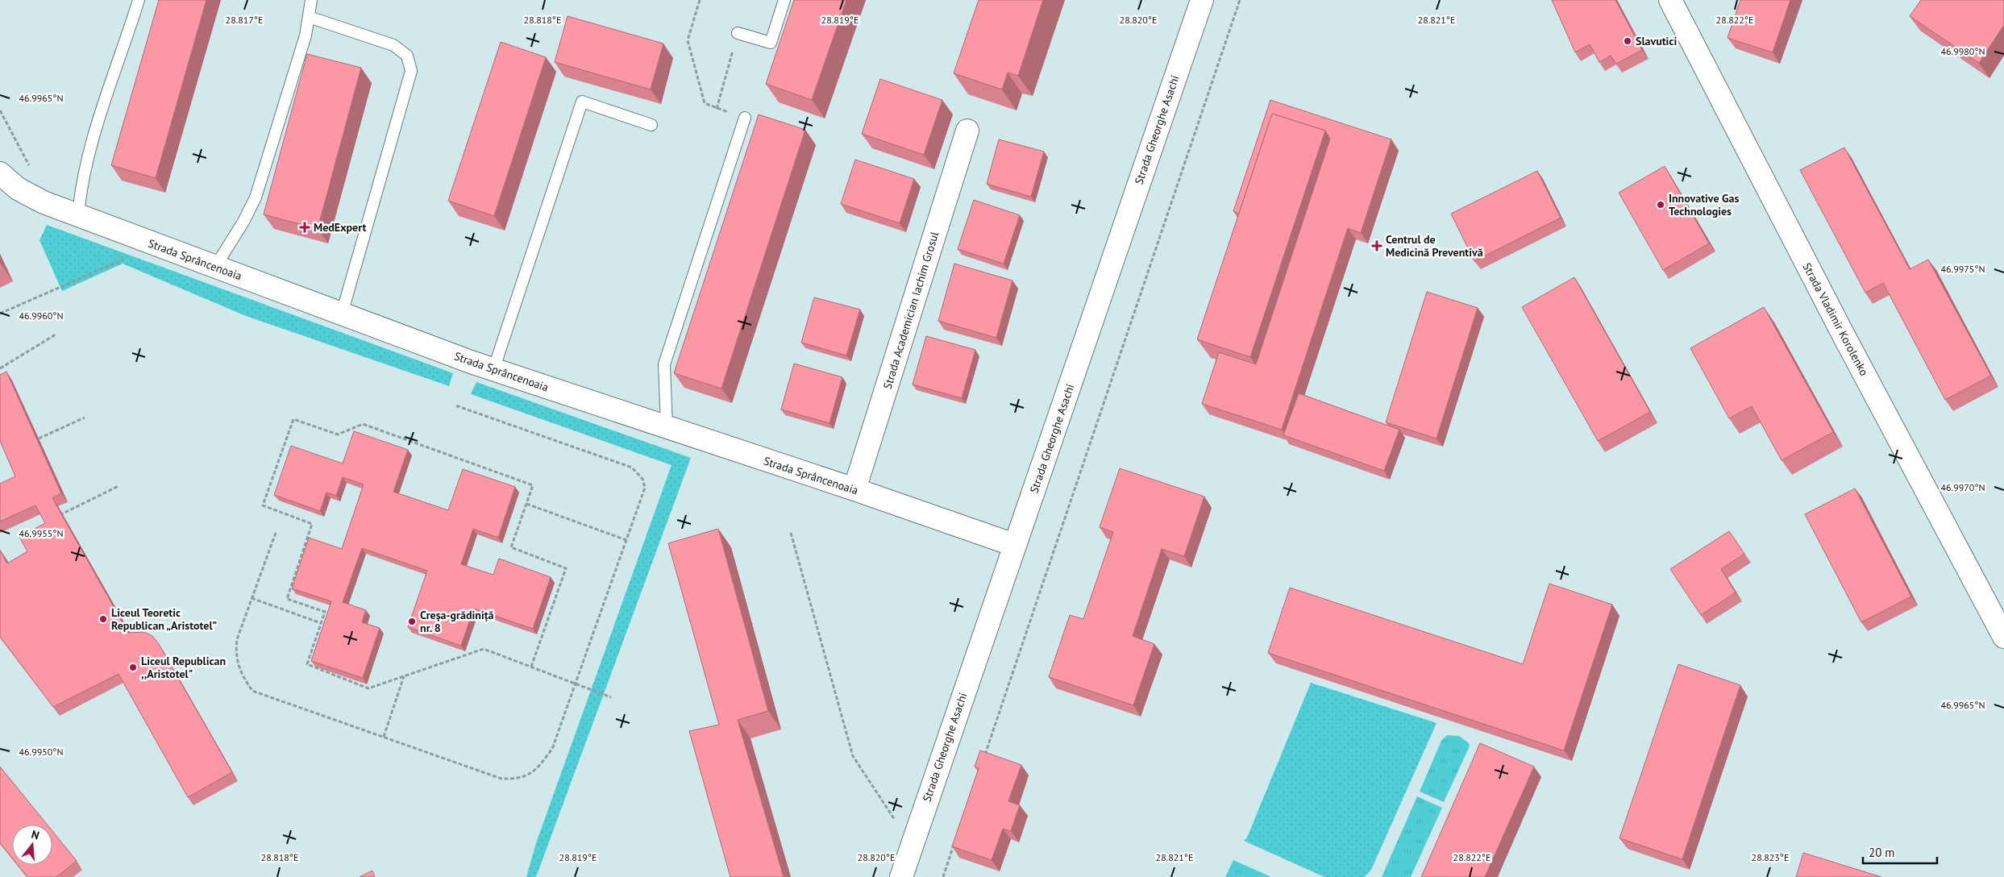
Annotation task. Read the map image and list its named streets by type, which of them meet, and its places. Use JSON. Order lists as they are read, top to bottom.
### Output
{
  "streets": {
    "main road": [
      "Strada Gheorghe Asachi",
      "Strada Sprâncenoaia",
      "Strada Academician Iachim Grosul",
      "Strada Vladimir Korolenko"
    ]
  },
  "crossings": [
    ["Strada Gheorghe Asachi", "Strada Sprâncenoaia"],
    ["Strada Sprâncenoaia", "Strada Academician Iachim Grosul"]
  ],
  "places": {
    "other": [
      "Slavutici",
      "Innovative Gas Technologies",
      "Liceul Teoretic Republican „Aristotel”",
      "Creșa-grădiniță nr. 8",
      "Liceul Republican ,,Aristotel\""
    ],
    "health": ["MedExpert", "Centrul de Medicină Preventivă"]
  },
  "scale_bar": "20 m",
  "north": "top",
  "coordinates": [
    "28.817°E",
    "28.818°E",
    "28.819°E",
    "28.820°E",
    "28.821°E",
    "28.822°E",
    "46.9980°N",
    "46.9965°N",
    "46.9975°N",
    "46.9960°N",
    "46.9970°N",
    "46.9955°N",
    "46.9950°N",
    "28.823°E"
  ]
}
